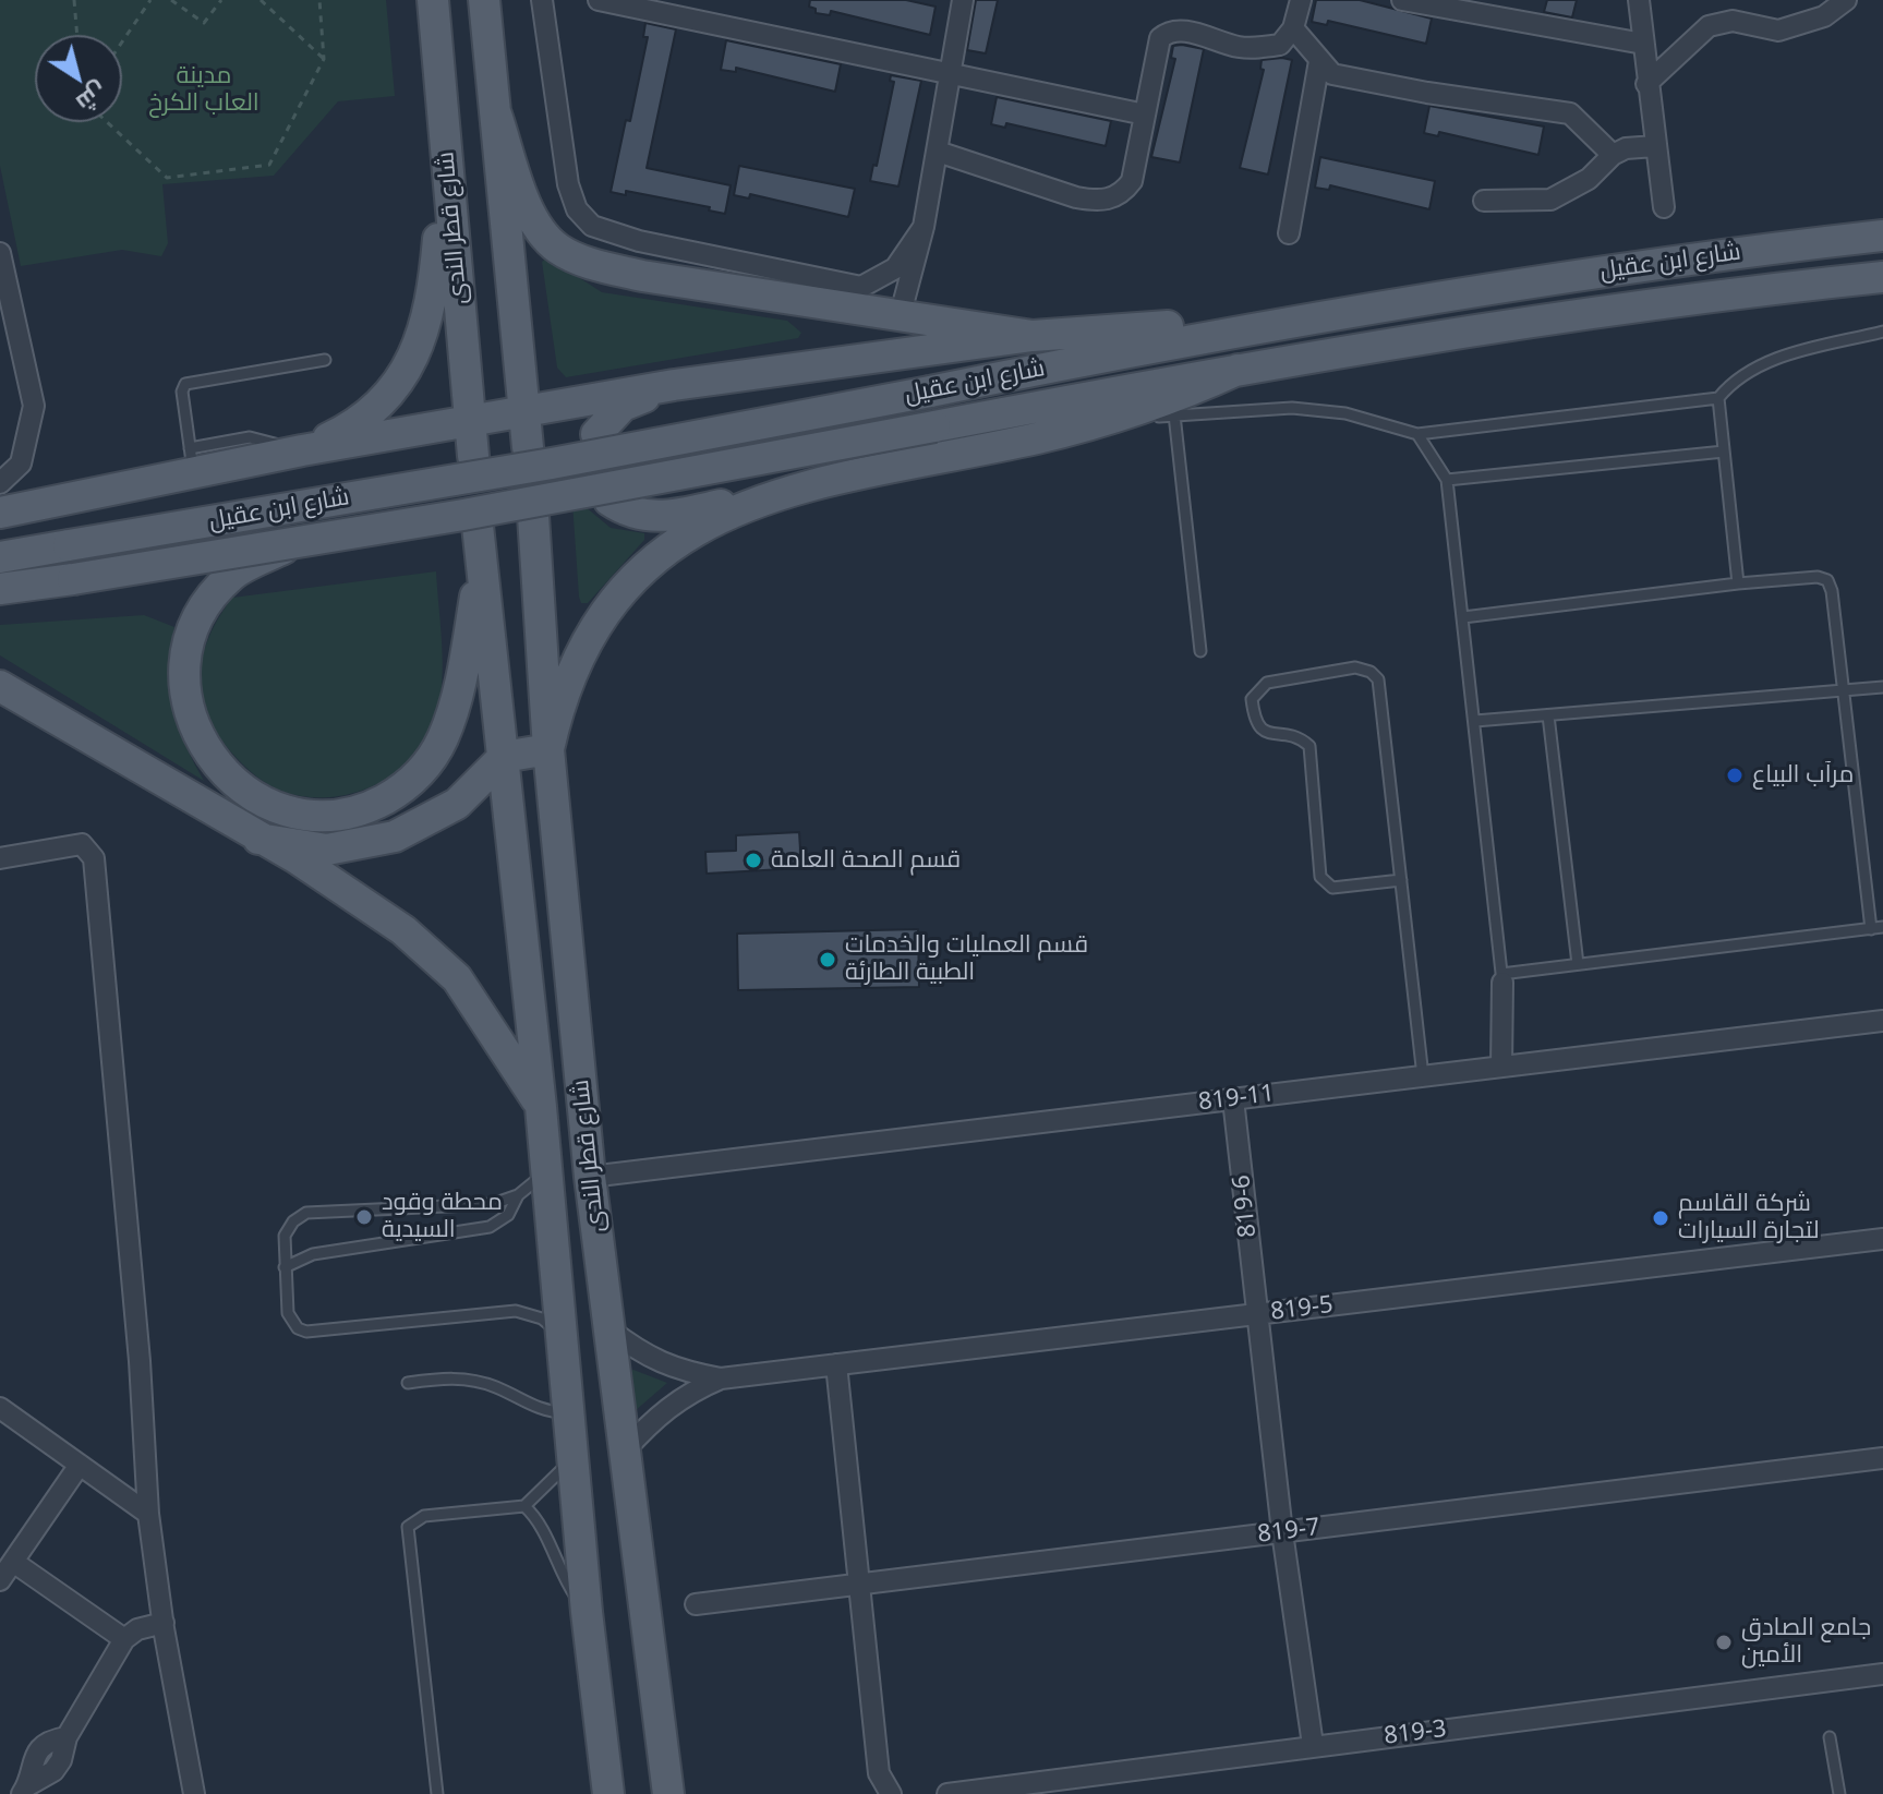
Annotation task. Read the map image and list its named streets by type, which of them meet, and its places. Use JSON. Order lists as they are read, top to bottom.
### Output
{
  "streets": {
    "main road": ["شارع قطر الندى", "شارع ابن عقيل"],
    "street": [
      "819-11",
      "819-6",
      "819-5",
      "819-7",
      "819-3"
    ]
  },
  "crossings": [
    ["شارع قطر الندى", "819-11"],
    ["شارع قطر الندى", "819-5"],
    ["819-11", "819-6"],
    ["819-6", "819-5"],
    ["819-6", "819-7"],
    ["819-6", "819-3"]
  ],
  "parks": ["مدينة العاب الكرخ"],
  "places": [
    "مرآب البياع",
    "قسم الصحة العامة",
    "قسم العمليات والخدمات الطبية الطارئة",
    "محطة وقود السيدية",
    "شركة القاسم لتجارة السيارات",
    "جامع الصادق الأمين"
  ],
  "north": "bottom right"
}
